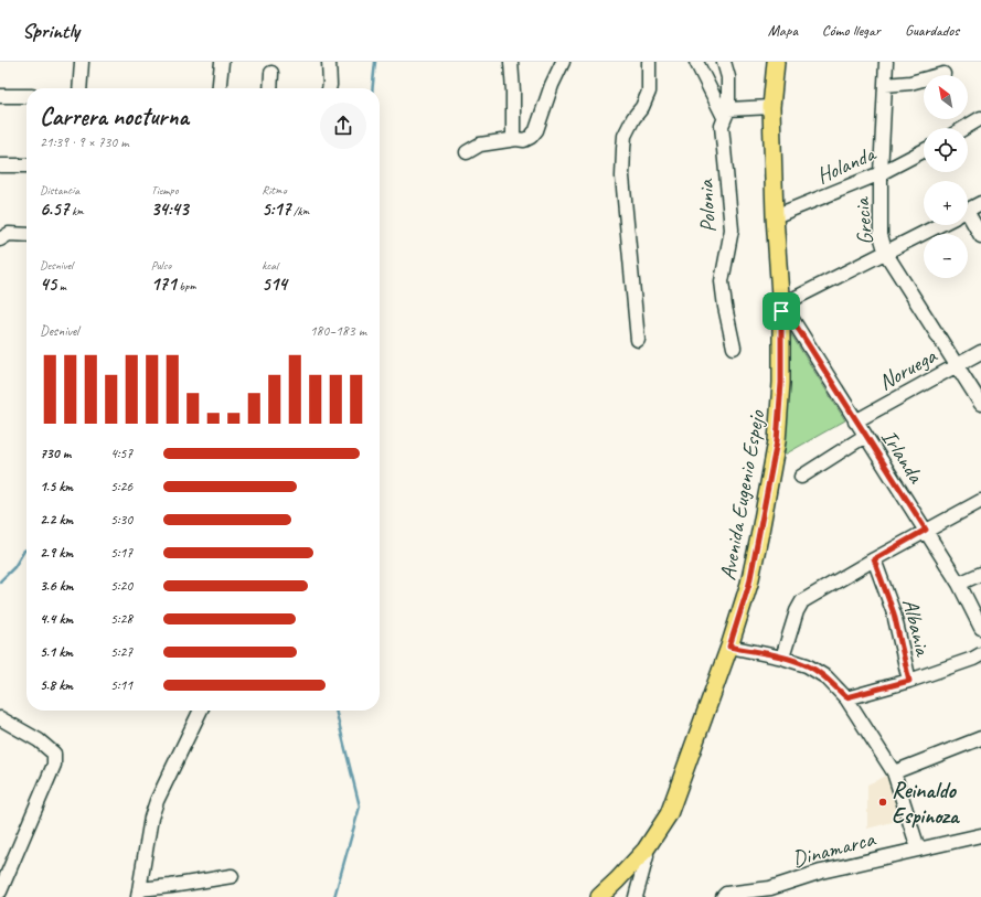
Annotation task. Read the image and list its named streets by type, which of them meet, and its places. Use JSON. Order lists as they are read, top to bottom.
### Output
{
  "streets": {
    "main road": ["Avenida Eugenio Espejo"],
    "street": [
      "Holanda",
      "Polonia",
      "Grecia",
      "Noruega",
      "Irlanda",
      "Albania",
      "Dinamarca"
    ]
  },
  "crossings": [
    ["Holanda", "Grecia"],
    ["Holanda", "Avenida Eugenio Espejo"],
    ["Grecia", "Noruega"],
    ["Noruega", "Irlanda"],
    ["Irlanda", "Avenida Eugenio Espejo"]
  ],
  "places": ["Reinaldo Espinoza"],
  "north": "top left",
  "page": {
    "header": "Sprintly",
    "nav": ["Mapa", "Cómo llegar", "Guardados"],
    "map_buttons": ["+", "−"],
    "heading": ["Carrera nocturna", "21:39 · 9 × 730 m"],
    "stats": [
      ["Distancia", "6.57 km"],
      ["Tiempo", "34:43"],
      ["Ritmo", "5:17 /km"],
      ["Desnivel", "45 m"],
      ["Pulso", "171 bpm"],
      ["kcal", "514"]
    ],
    "chart": ["Desnivel", "180–183 m"],
    "list": [
      {
        "name": "730 m",
        "note": "4:57"
      },
      {
        "name": "1.5 km",
        "note": "5:26"
      },
      {
        "name": "2.2 km",
        "note": "5:30"
      },
      {
        "name": "2.9 km",
        "note": "5:17"
      },
      {
        "name": "3.6 km",
        "note": "5:20"
      },
      {
        "name": "4.4 km",
        "note": "5:28"
      },
      {
        "name": "5.1 km",
        "note": "5:27"
      },
      {
        "name": "5.8 km",
        "note": "5:11"
      }
    ]
  }
}
